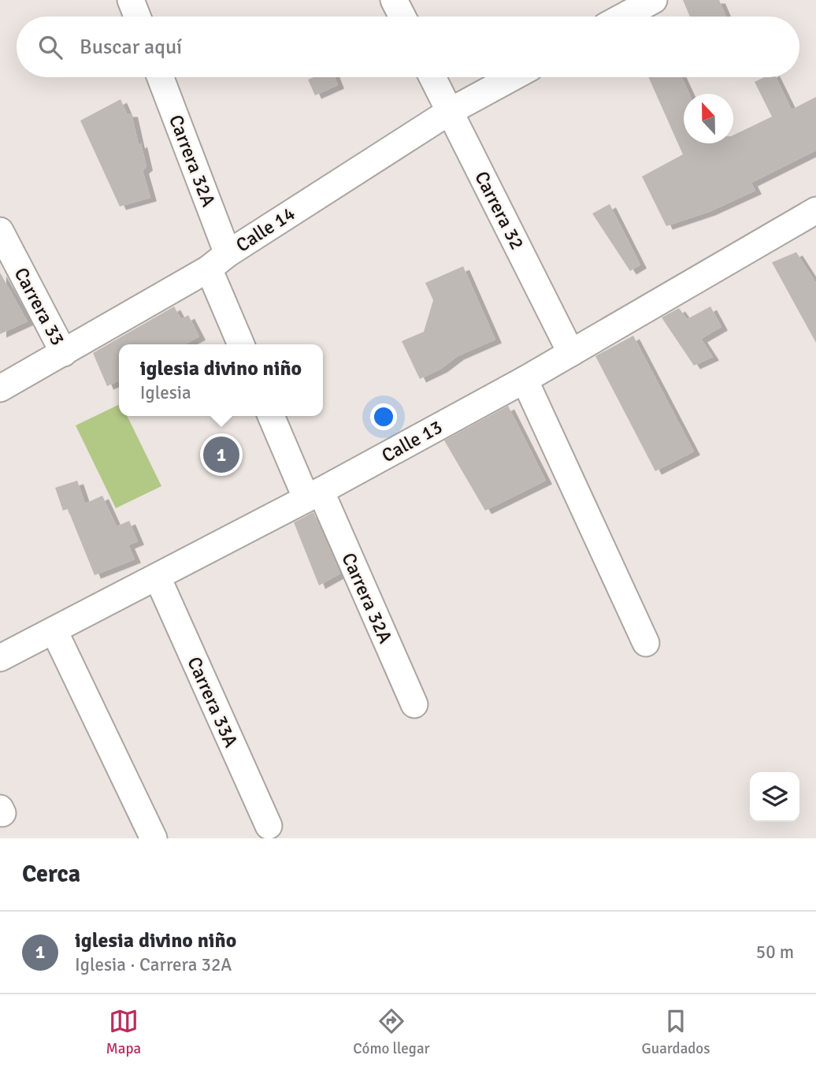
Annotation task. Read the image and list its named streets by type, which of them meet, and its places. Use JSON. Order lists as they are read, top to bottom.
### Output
{
  "streets": {
    "street": [
      "Carrera 32A",
      "Carrera 32",
      "Calle 14",
      "Carrera 33",
      "Calle 13",
      "Carrera 33A"
    ]
  },
  "crossings": [
    ["Carrera 32A", "Calle 14"],
    ["Carrera 32A", "Calle 13"],
    ["Carrera 32", "Calle 14"],
    ["Carrera 32", "Calle 13"],
    ["Calle 14", "Carrera 33"],
    ["Calle 13", "Carrera 33A"]
  ],
  "north": "top",
  "page": {
    "search": "Buscar aquí",
    "popup": ["iglesia divino niño", "Iglesia"],
    "pins": "1",
    "heading": "Cerca",
    "list": [
      {
        "mark": "1",
        "name": "iglesia divino niño",
        "note": "Iglesia · Carrera 32A",
        "value": "50 m"
      }
    ],
    "nav": ["Mapa", "Cómo llegar", "Guardados"]
  }
}
